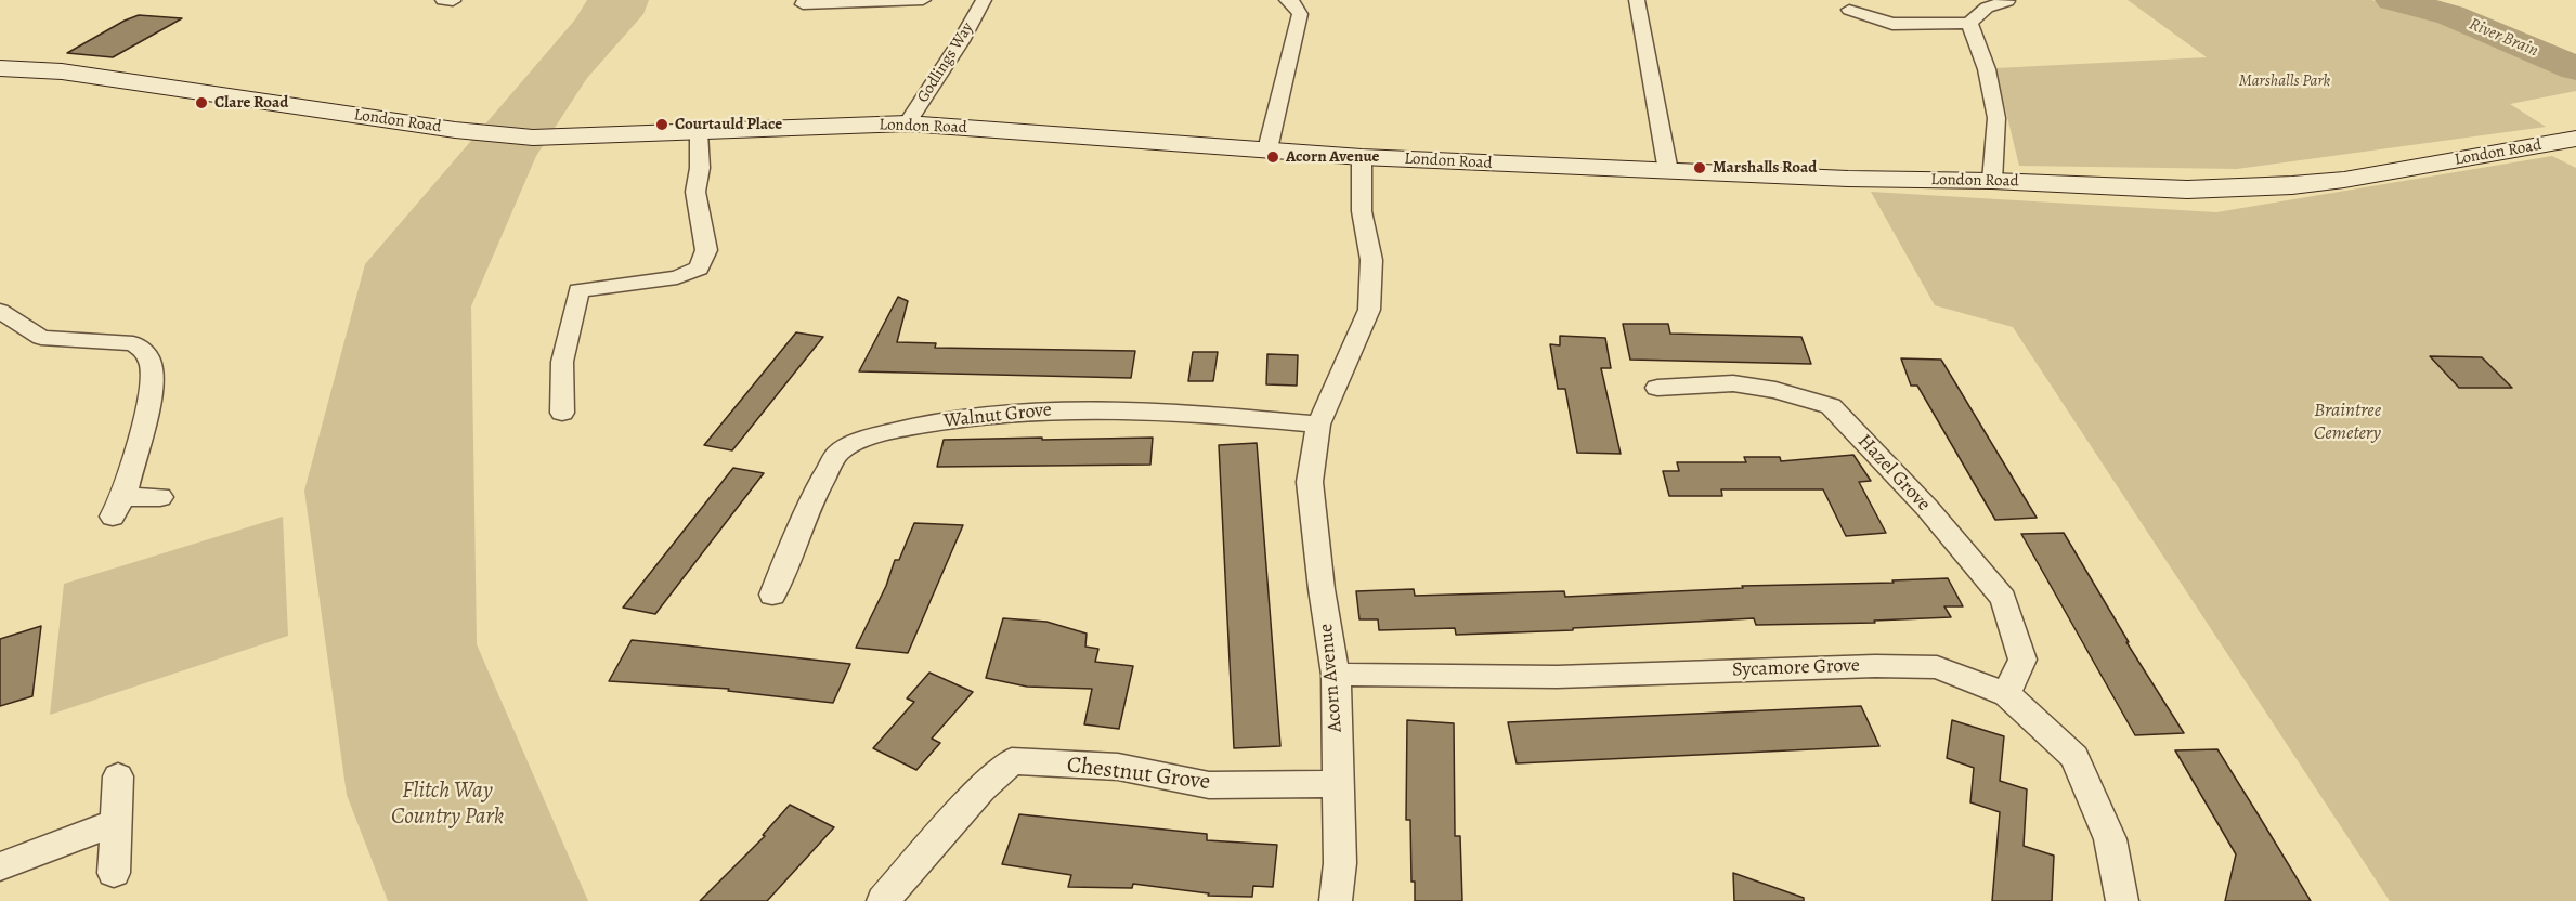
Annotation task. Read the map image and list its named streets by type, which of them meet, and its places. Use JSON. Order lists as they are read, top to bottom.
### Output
{
  "streets": {
    "street": [
      "Godlings Way",
      "London Road",
      "Walnut Grove",
      "Hazel Grove",
      "Sycamore Grove",
      "Acorn Avenue",
      "Chestnut Grove"
    ]
  },
  "crossings": [
    ["Godlings Way", "London Road"],
    ["London Road", "Acorn Avenue"],
    ["Walnut Grove", "Acorn Avenue"],
    ["Hazel Grove", "Sycamore Grove"],
    ["Sycamore Grove", "Acorn Avenue"],
    ["Acorn Avenue", "Chestnut Grove"]
  ],
  "water": ["River Brain"],
  "parks": ["Marshalls Park", "Braintree Cemetery", "Flitch Way Country Park"],
  "places": [
    "Clare Road",
    "Courtauld Place",
    "Acorn Avenue",
    "Marshalls Road"
  ]
}
